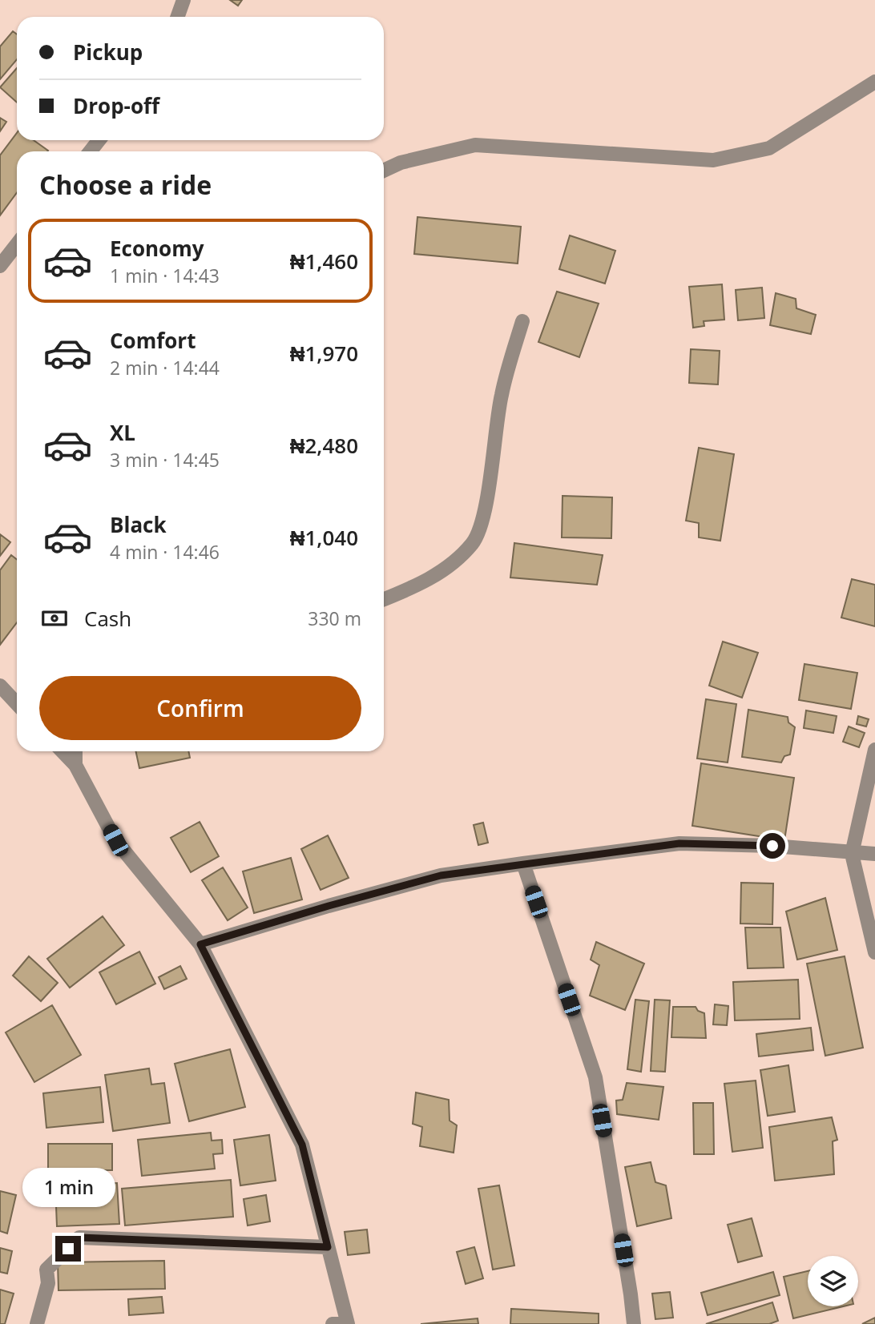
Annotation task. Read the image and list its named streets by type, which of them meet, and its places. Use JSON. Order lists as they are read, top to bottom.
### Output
{
  "page": {
    "banner": ["Pickup", "Drop-off"],
    "heading": "Choose a ride",
    "list": [
      {
        "name": "Economy",
        "note": "1 min · 14:43",
        "value": "₦1,460"
      },
      {
        "name": "Comfort",
        "note": "2 min · 14:44",
        "value": "₦1,970"
      },
      {
        "name": "XL",
        "note": "3 min · 14:45",
        "value": "₦2,480"
      },
      {
        "name": "Black",
        "note": "4 min · 14:46",
        "value": "₦1,040"
      }
    ],
    "pay": ["Cash", "330 m"],
    "buttons": "Confirm",
    "bubble": "1 min"
  }
}
